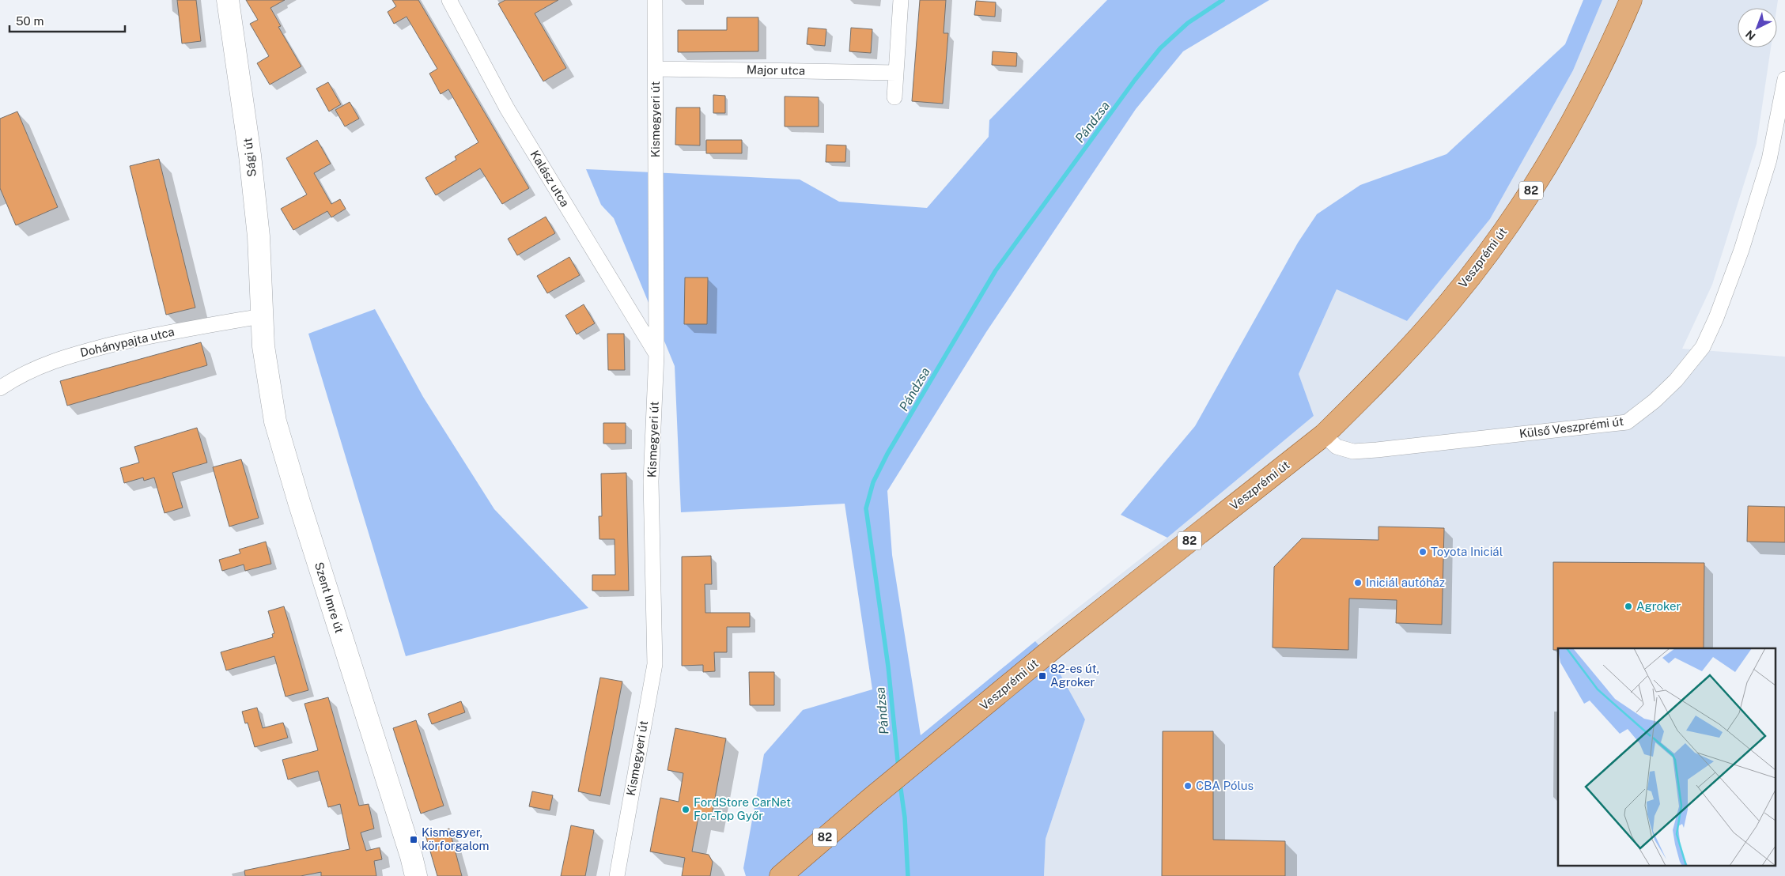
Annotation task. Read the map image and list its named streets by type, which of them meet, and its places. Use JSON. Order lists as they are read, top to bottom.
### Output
{
  "streets": {
    "main road": [
      "Sági út",
      "82",
      "Veszprémi út",
      "Szent Imre út"
    ],
    "street": [
      "Major utca",
      "Kismegyeri út",
      "Kalász utca",
      "Dohánypajta utca",
      "Külső Veszprémi út"
    ]
  },
  "crossings": [
    ["Major utca", "Kismegyeri út"],
    ["Kismegyeri út", "Kalász utca"],
    ["Sági út", "Dohánypajta utca"],
    ["Sági út", "Szent Imre út"],
    ["Veszprémi út", "Külső Veszprémi út"],
    ["Dohánypajta utca", "Szent Imre út"]
  ],
  "water": ["Pándzsa"],
  "places": {
    "other": [
      "Toyota Iniciál",
      "Iniciál autóház",
      "Agroker",
      "CBA Pólus",
      "FordStore CarNet For-Top Győr"
    ],
    "transit": ["82-es út, Agroker", "Kismegyer, körforgalom"]
  },
  "scale_bar": "50 m",
  "north": "bottom left"
}
